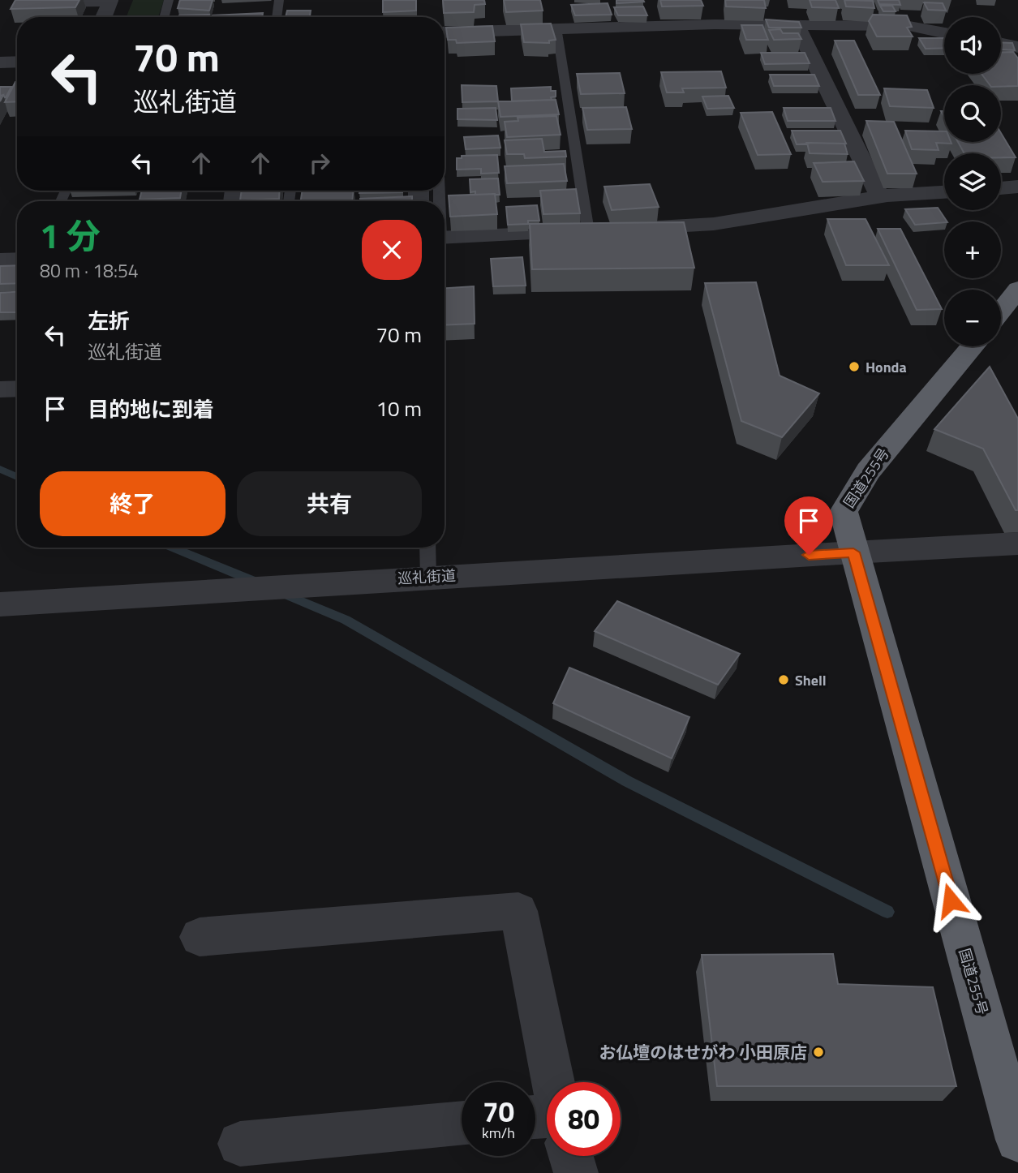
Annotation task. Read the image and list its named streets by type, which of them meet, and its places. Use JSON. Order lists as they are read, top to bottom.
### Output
{
  "streets": {
    "highway": ["国道255号"],
    "street": ["巡礼街道"]
  },
  "crossings": [
    ["国道255号", "巡礼街道"]
  ],
  "places": ["Honda", "Shell", "お仏壇のはせがわ 小田原店"],
  "page": {
    "map_buttons": ["+", "−"],
    "turn": ["70 m", "巡礼街道"],
    "heading": ["1 分", "80 m · 18:54"],
    "list": [
      {
        "name": "左折",
        "note": "巡礼街道",
        "value": "70 m"
      },
      {
        "name": "目的地に到着",
        "value": "10 m"
      }
    ],
    "buttons": ["終了", "共有"],
    "speed": "70 km/h",
    "limit": "80"
  }
}
